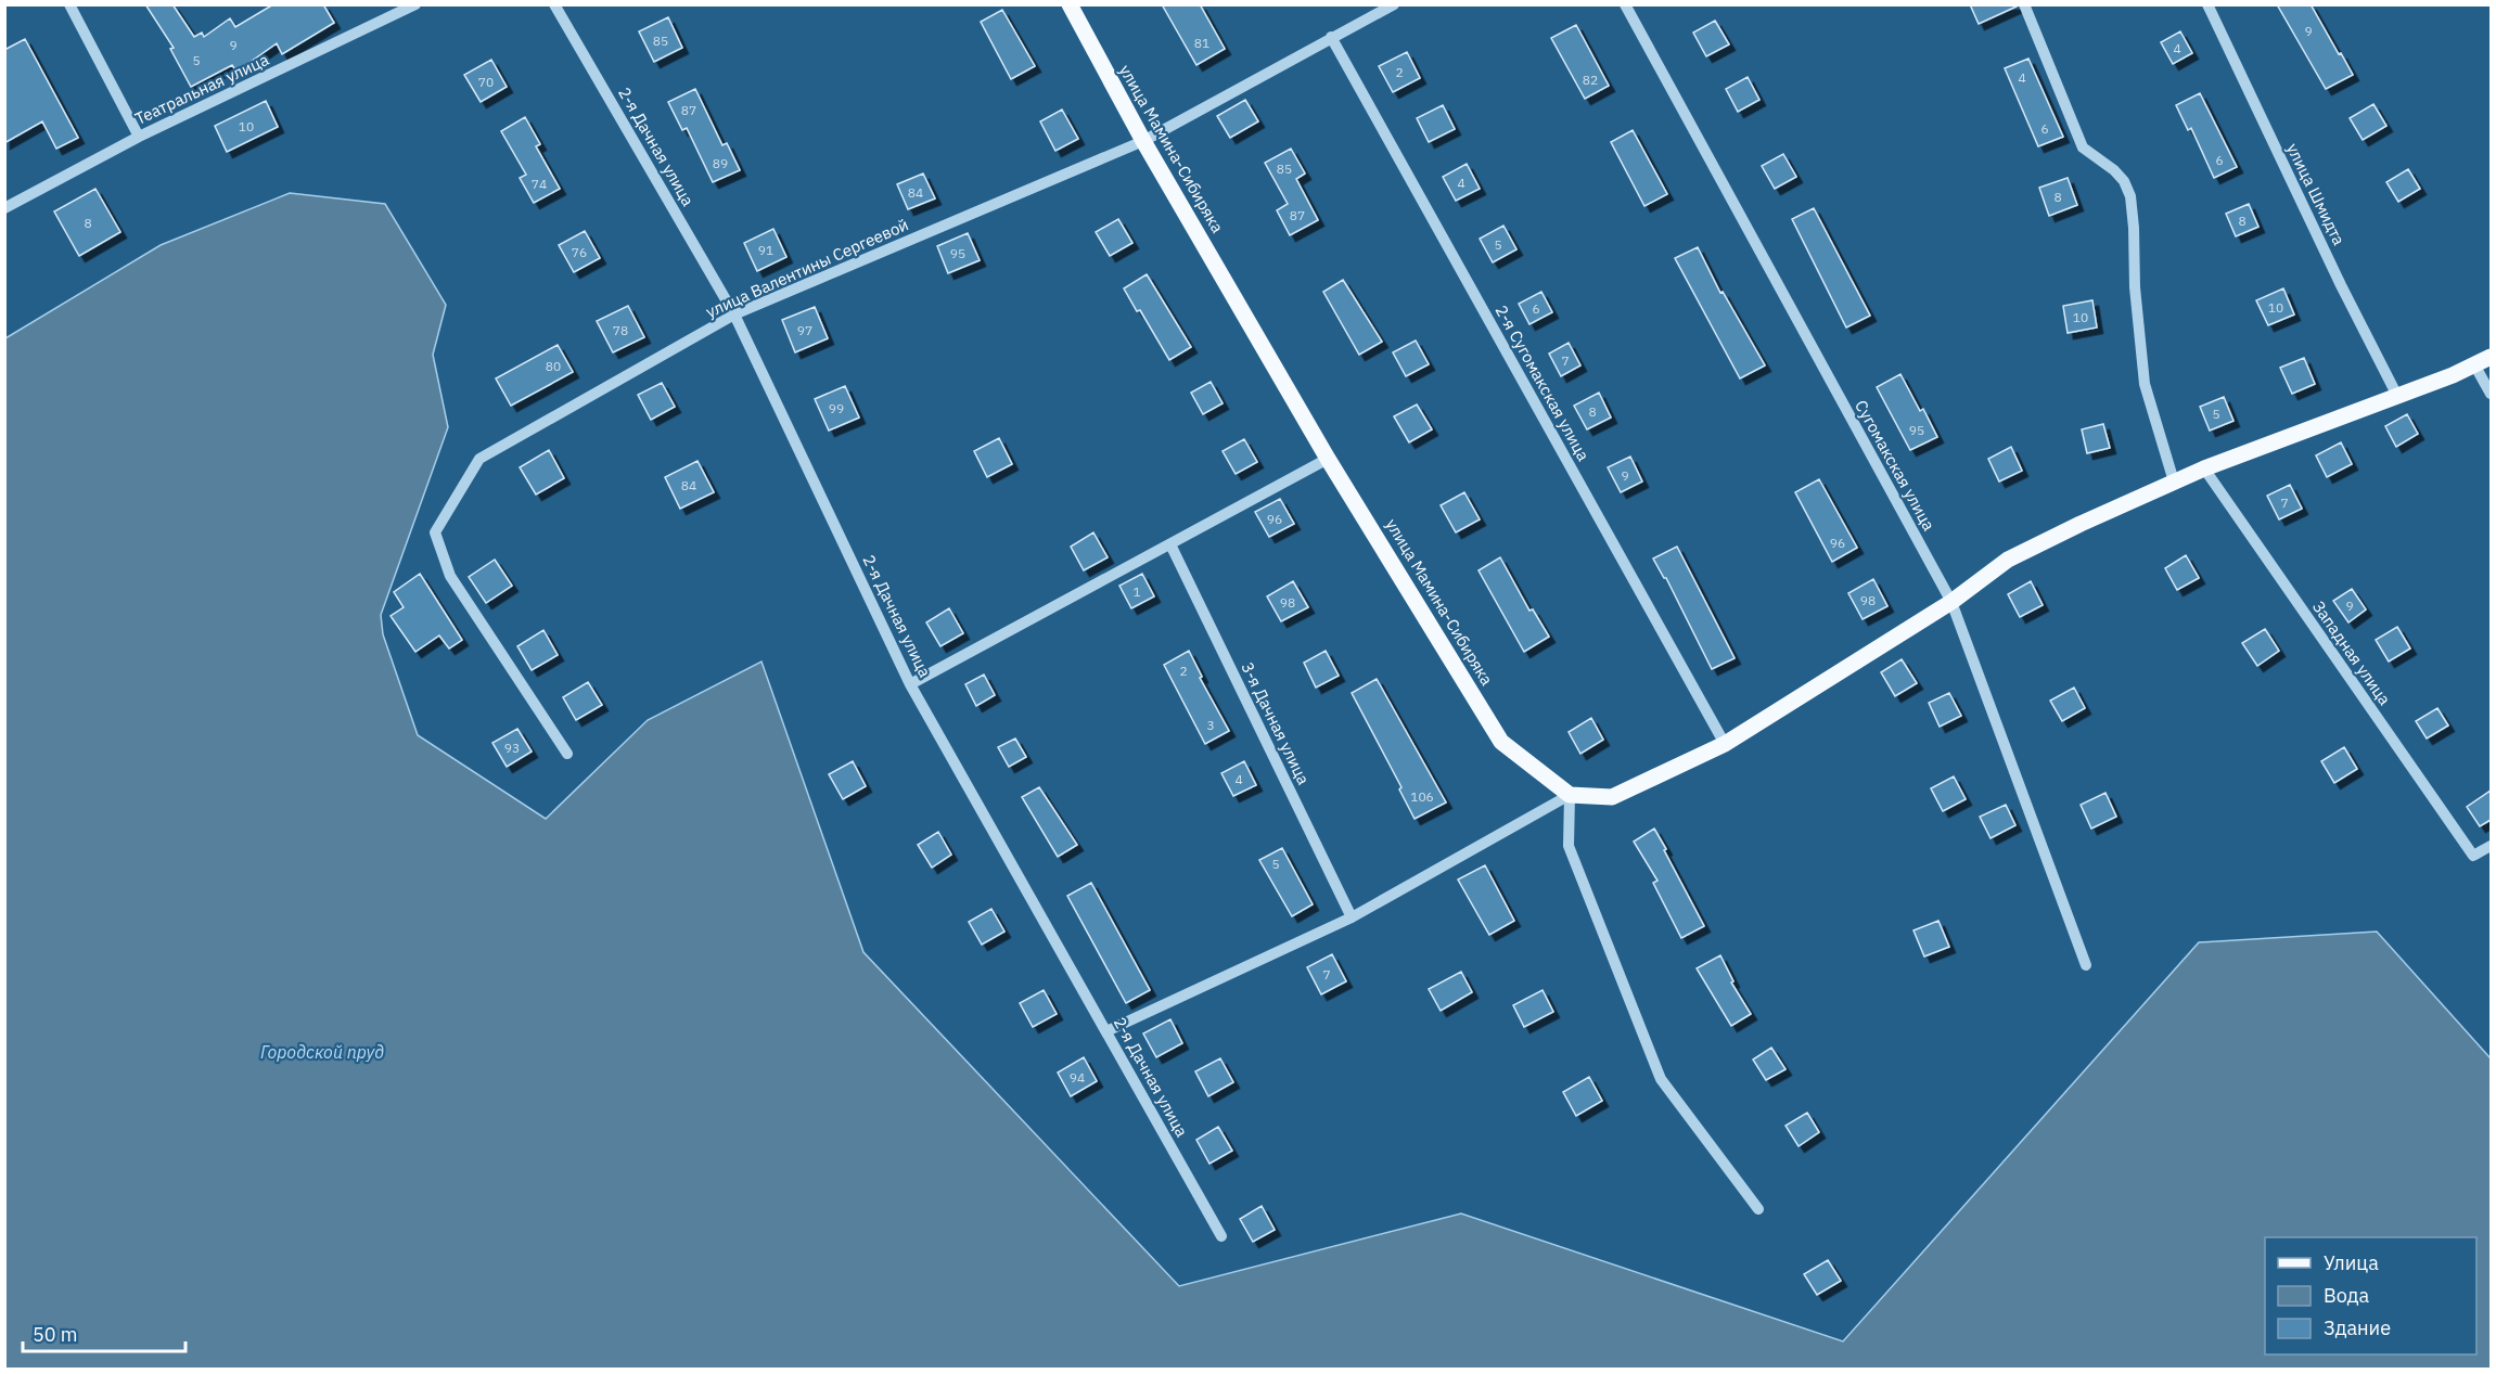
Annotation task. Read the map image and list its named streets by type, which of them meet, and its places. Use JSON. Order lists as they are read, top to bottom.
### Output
{
  "streets": {
    "main road": ["улица Мамина-Сибиряка"],
    "street": [
      "Театральная улица",
      "2-я Дачная улица",
      "улица Шмидта",
      "улица Валентины Сергеевой",
      "2-я Сугомакская улица",
      "Сугомакская улица",
      "Западная улица",
      "3-я Дачная улица"
    ]
  },
  "crossings": [
    ["2-я Дачная улица", "улица Валентины Сергеевой"],
    ["улица Мамина-Сибиряка", "улица Валентины Сергеевой"],
    ["улица Валентины Сергеевой", "2-я Сугомакская улица"]
  ],
  "water": ["Городской пруд"],
  "house_numbers": [
    "9",
    "85",
    "81",
    "9",
    "4",
    "5",
    "2",
    "4",
    "82",
    "70",
    "87",
    "10",
    "6",
    "6",
    "89",
    "85",
    "4",
    "74",
    "84",
    "8",
    "87",
    "8",
    "8",
    "5",
    "91",
    "76",
    "95",
    "10",
    "6",
    "10",
    "78",
    "97",
    "7",
    "80",
    "99",
    "8",
    "5",
    "95",
    "9",
    "84",
    "7",
    "96",
    "96",
    "1",
    "98",
    "98",
    "9",
    "2",
    "3",
    "93",
    "4",
    "106",
    "5",
    "7",
    "94"
  ],
  "legend": ["Улица", "Вода", "Здание"],
  "scale_bar": "50 m"
}
